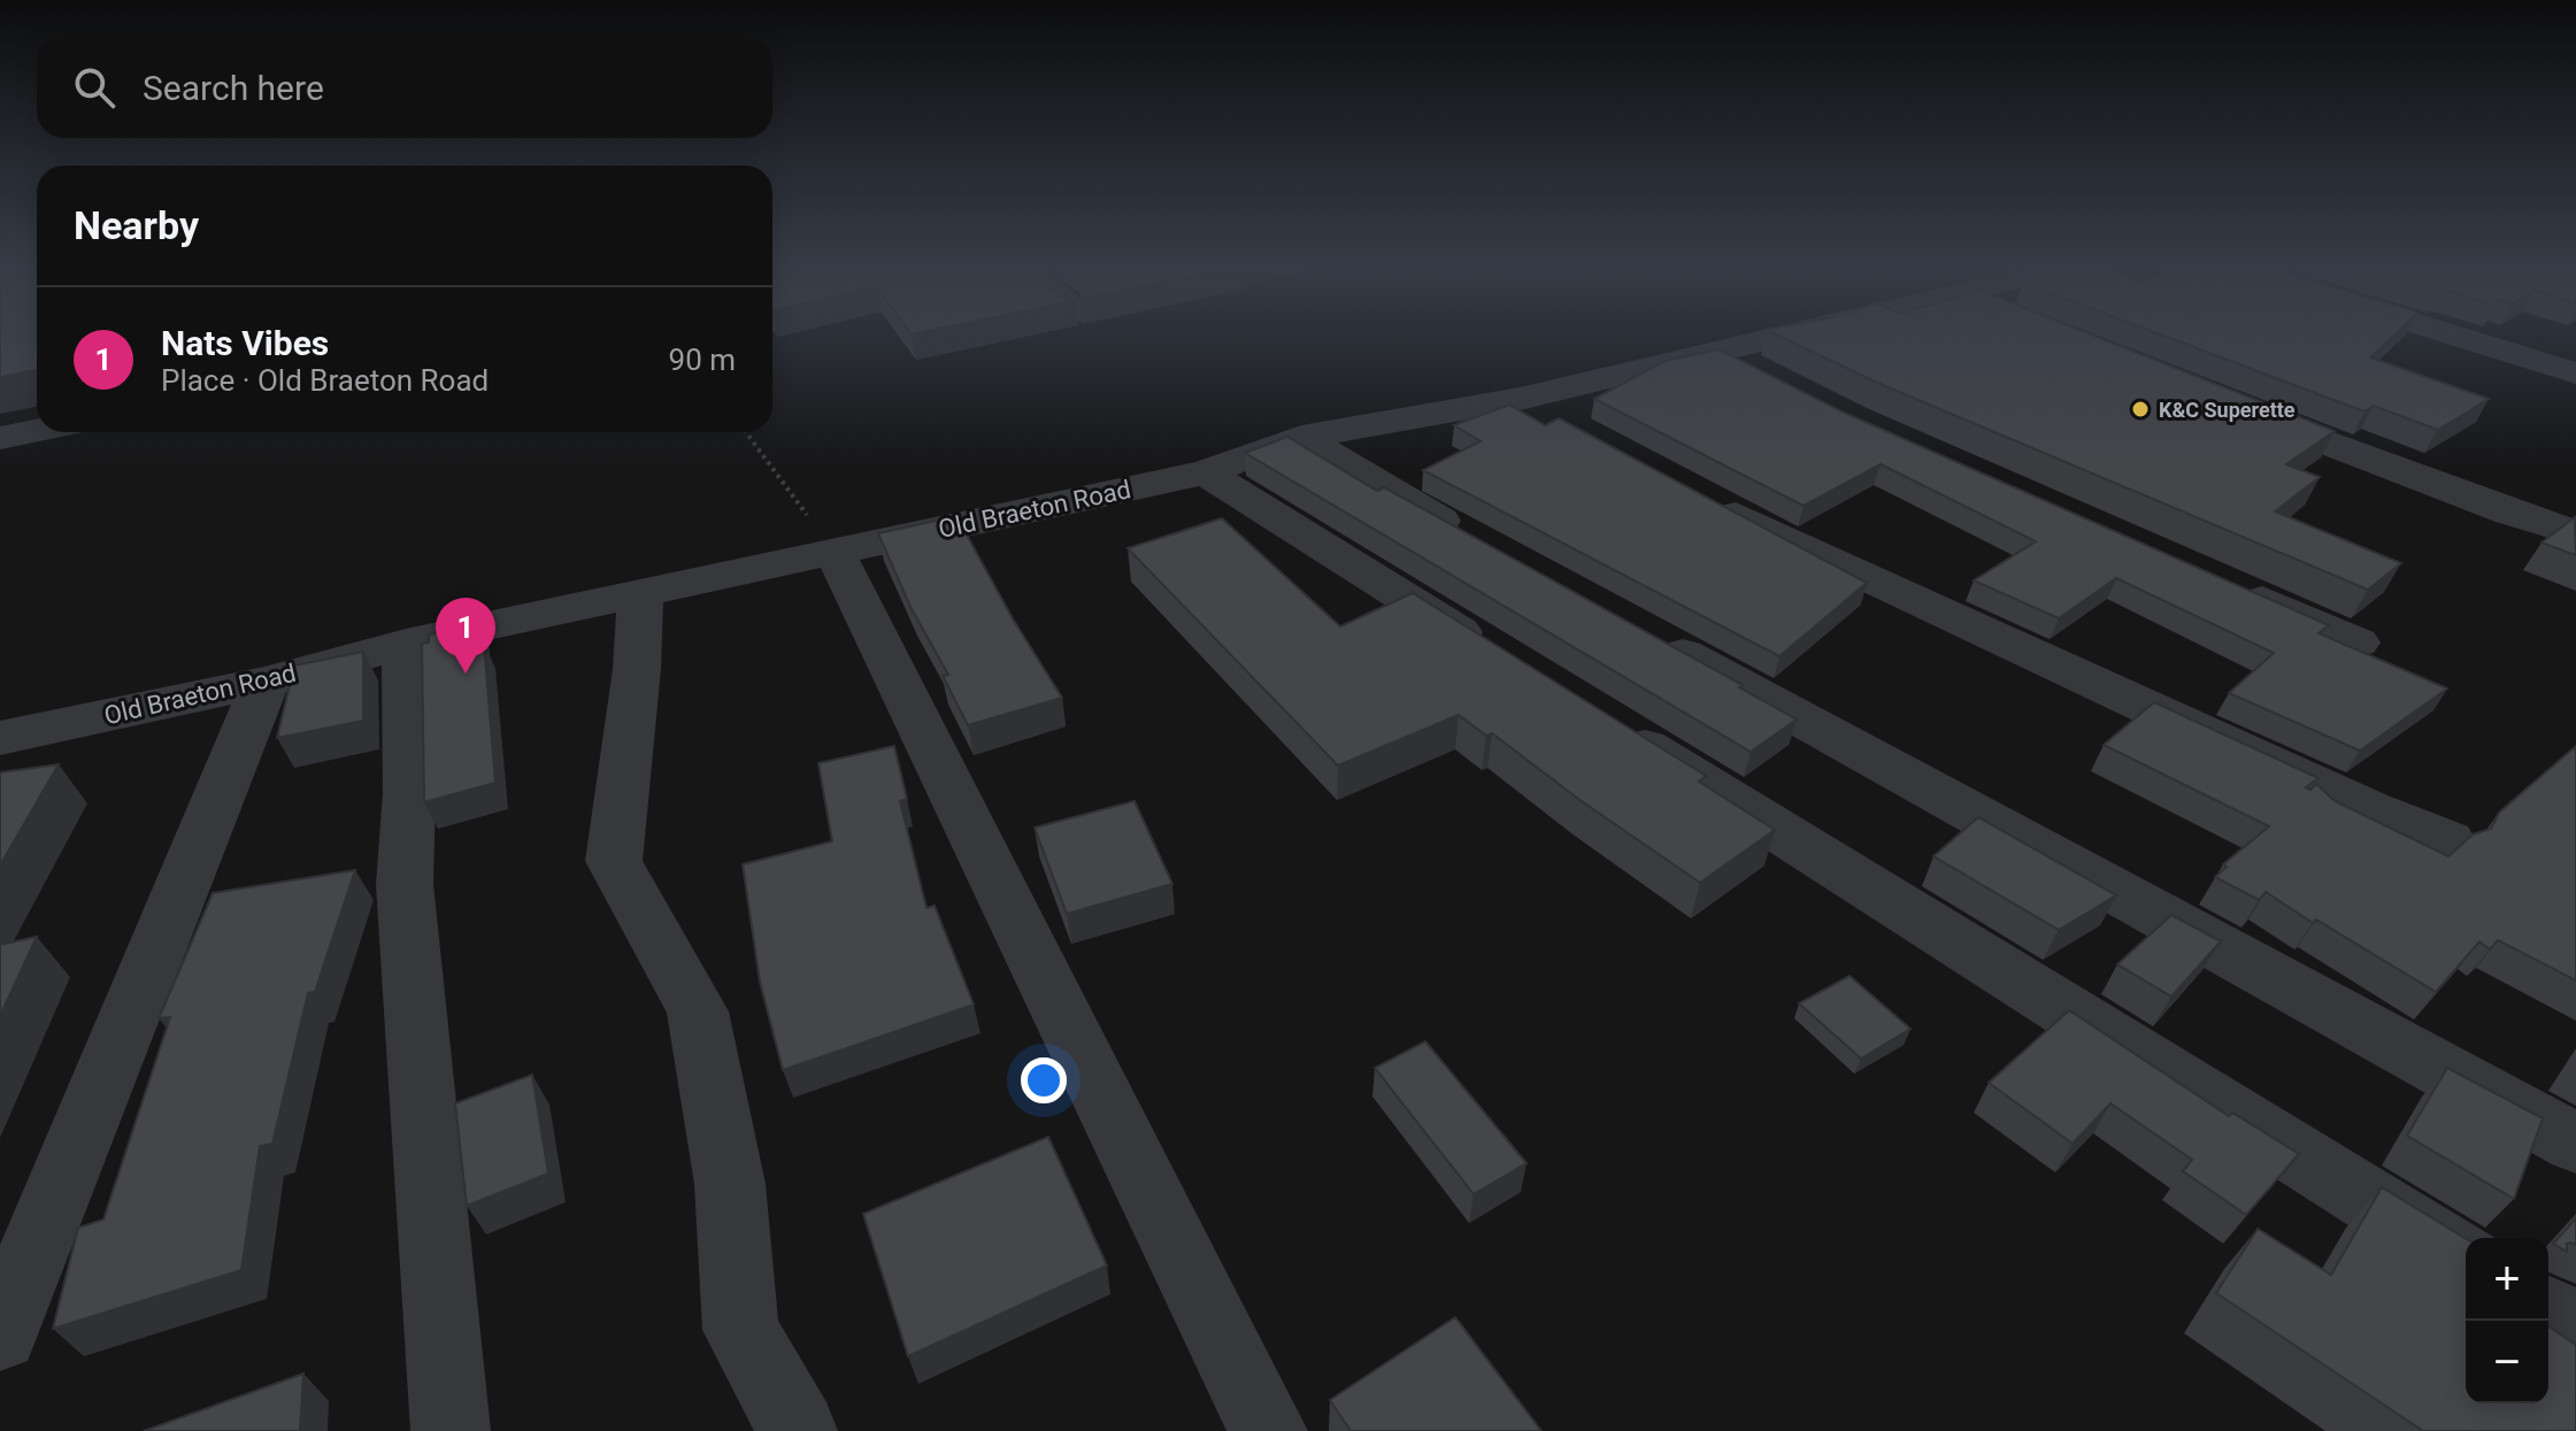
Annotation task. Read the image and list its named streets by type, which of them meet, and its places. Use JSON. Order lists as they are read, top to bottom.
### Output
{
  "streets": {
    "street": ["Old Braeton Road"]
  },
  "places": ["K&C Superette"],
  "page": {
    "search": "Search here",
    "heading": "Nearby",
    "list": [
      {
        "mark": "1",
        "name": "Nats Vibes",
        "note": "Place · Old Braeton Road",
        "value": "90 m"
      }
    ],
    "pins": "1",
    "map_buttons": ["+", "−"]
  }
}
